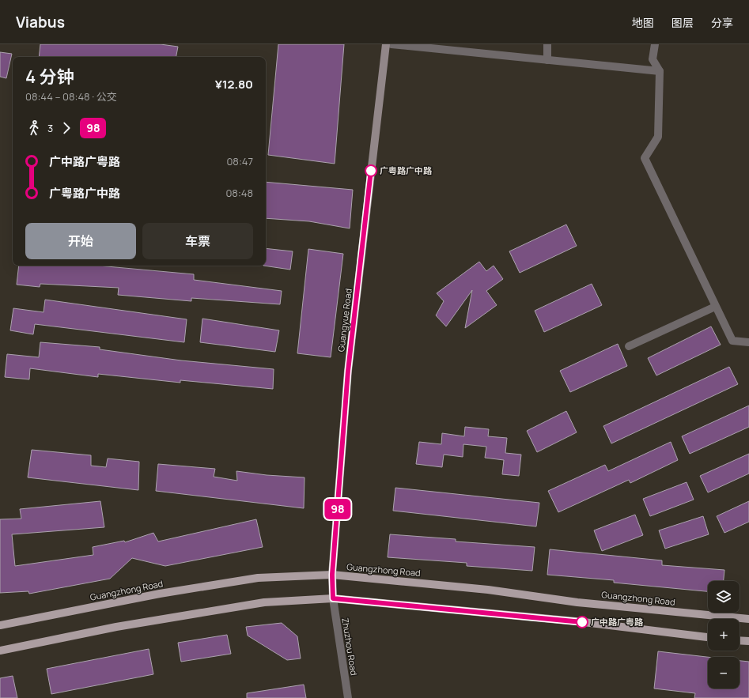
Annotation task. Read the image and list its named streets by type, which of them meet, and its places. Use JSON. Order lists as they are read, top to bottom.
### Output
{
  "streets": {
    "main road": ["Guangyue Road", "Guangzhong Road"],
    "street": ["Zhuzhou Road"]
  },
  "crossings": [
    ["Guangyue Road", "Guangzhong Road"],
    ["Guangyue Road", "Zhuzhou Road"]
  ],
  "places": ["广粤路广中路", "广中路广粤路"],
  "lines": ["bus line 98"],
  "page": {
    "header": "Viabus",
    "nav": ["地图", "图层", "分享"],
    "on_map": "98",
    "heading": ["4 分钟", "08:44 – 08:48 · 公交", "¥12.80"],
    "legs": ["3", "98"],
    "list": [
      {
        "name": "广中路广粤路",
        "value": "08:47"
      },
      {
        "name": "广粤路广中路",
        "value": "08:48"
      }
    ],
    "buttons": ["开始", "车票"],
    "map_buttons": ["+", "−"]
  }
}
